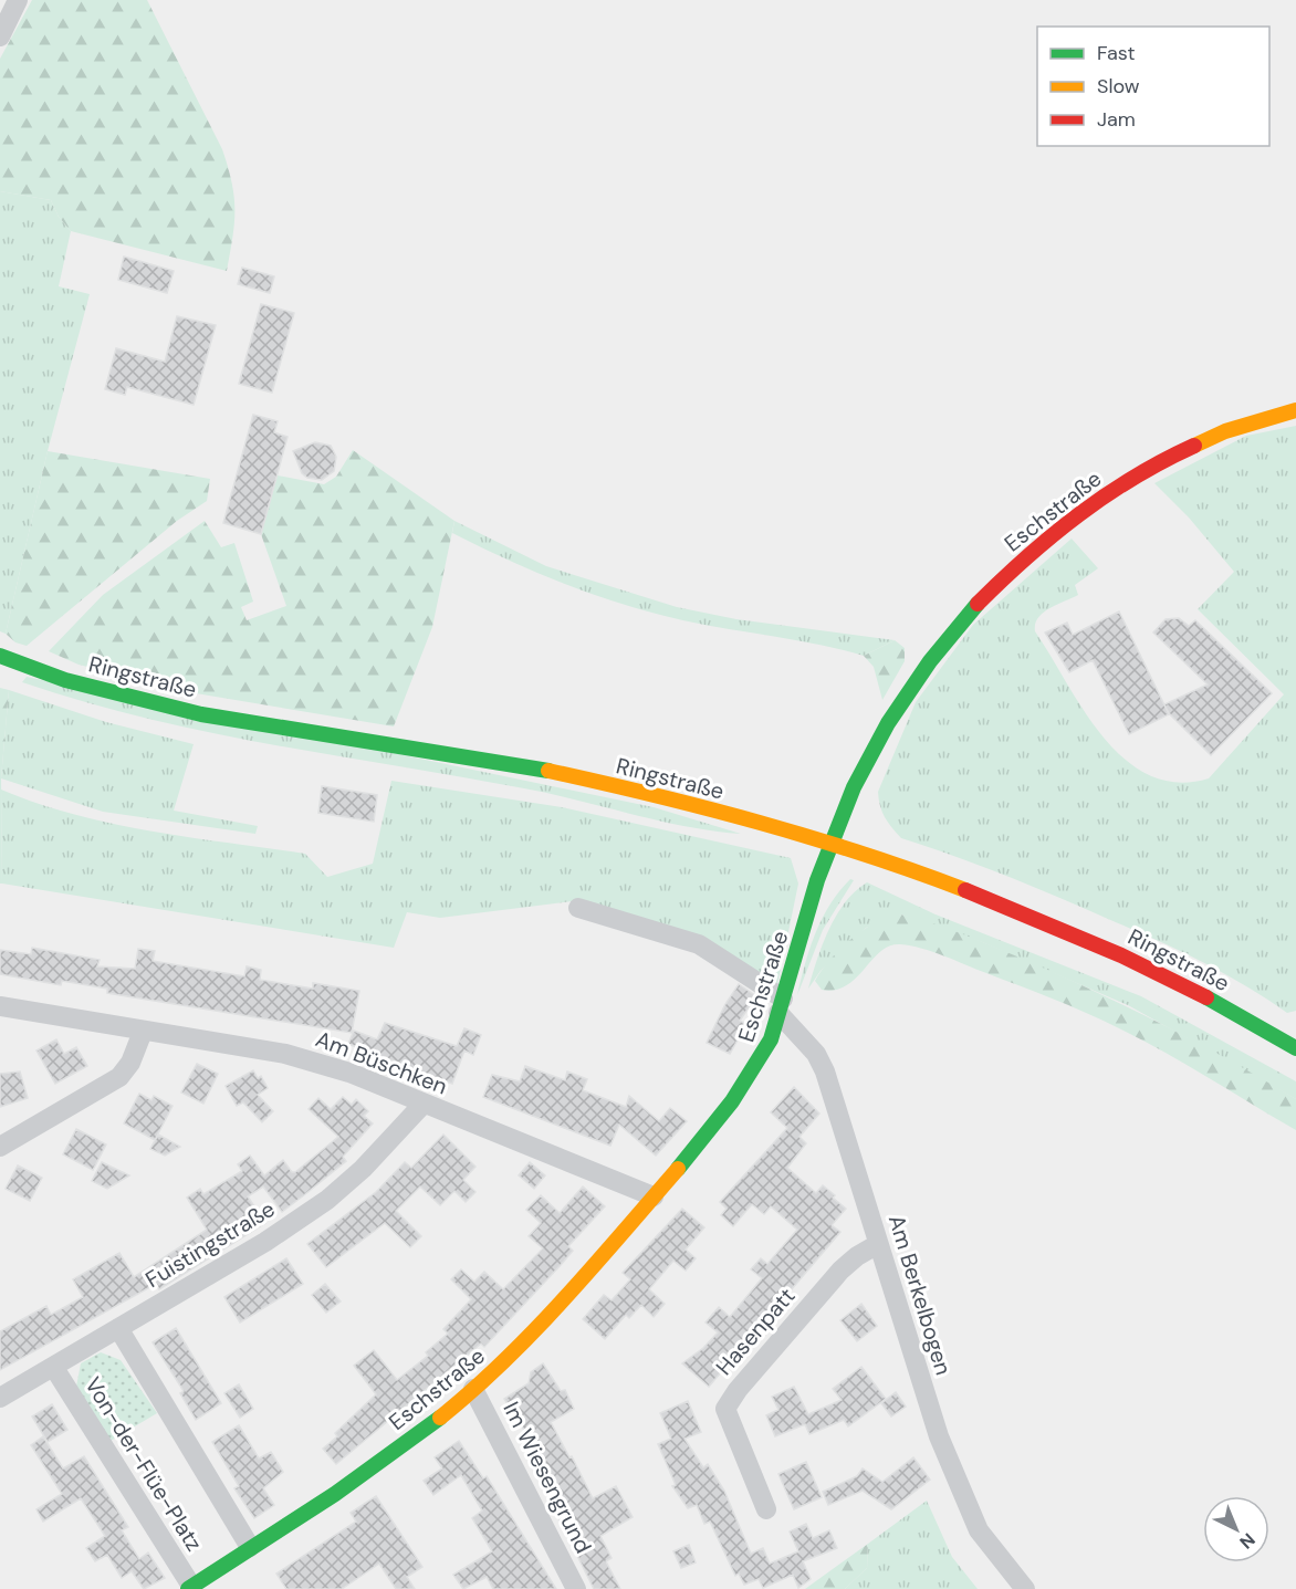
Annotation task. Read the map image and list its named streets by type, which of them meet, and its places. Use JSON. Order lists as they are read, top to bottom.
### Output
{
  "streets": {
    "street": [
      "Eschstraße",
      "Ringstraße",
      "Am Büschken",
      "Fuistingstraße",
      "Am Berkelbogen",
      "Hasenpatt",
      "Von-der-Flüe-Platz",
      "Im Wiesengrund"
    ]
  },
  "crossings": [
    ["Eschstraße", "Ringstraße"],
    ["Eschstraße", "Am Büschken"],
    ["Eschstraße", "Am Berkelbogen"],
    ["Eschstraße", "Von-der-Flüe-Platz"],
    ["Eschstraße", "Im Wiesengrund"],
    ["Am Büschken", "Fuistingstraße"],
    ["Fuistingstraße", "Von-der-Flüe-Platz"],
    ["Am Berkelbogen", "Hasenpatt"]
  ],
  "legend": ["Fast", "Slow", "Jam"],
  "north": "bottom right"
}
